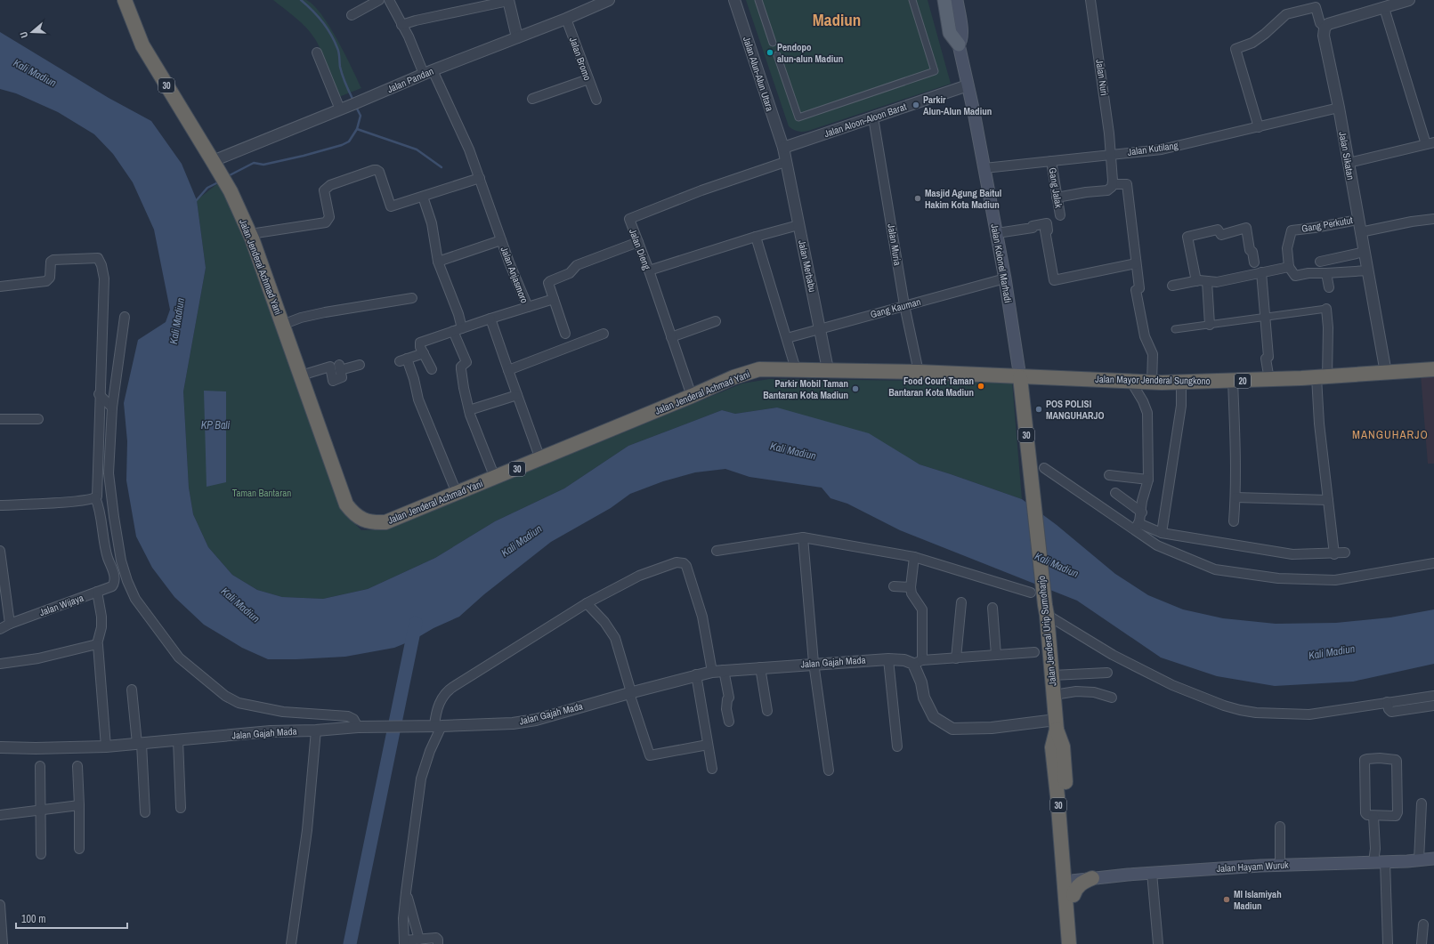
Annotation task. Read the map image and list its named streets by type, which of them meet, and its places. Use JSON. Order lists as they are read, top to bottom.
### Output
{
  "streets": {
    "highway": [
      "30",
      "Jalan Jenderal Achmad Yani",
      "Jalan Mayor Jenderal Sungkono",
      "20",
      "Jalan Jenderal Urip Sumoharjo"
    ],
    "main road": ["Jalan Kolonel Marhadi", "Jalan Hayam Wuruk"],
    "street": [
      "Jalan Bromo",
      "Jalan Alun-Alun Utara",
      "Jalan Nuri",
      "Jalan Pandan",
      "Jalan Aloon-Aloon Barat",
      "Jalan Kutilang",
      "Jalan Sikatan",
      "Gang Jalak",
      "Gang Perkutut",
      "Jalan Muria",
      "Jalan Dieng",
      "Jalan Merbabu",
      "Jalan Anjasmoro",
      "Gang Kauman",
      "Jalan Wijaya",
      "Jalan Gajah Mada"
    ]
  },
  "crossings": [
    ["Jalan Bromo", "Jalan Pandan"],
    ["Jalan Alun-Alun Utara", "Jalan Aloon-Aloon Barat"],
    ["Jalan Alun-Alun Utara", "Jalan Dieng"],
    ["Jalan Alun-Alun Utara", "Jalan Merbabu"],
    ["Jalan Nuri", "Jalan Kutilang"],
    ["Jalan Pandan", "Jalan Jenderal Achmad Yani"],
    ["Jalan Pandan", "Jalan Anjasmoro"],
    ["Jalan Aloon-Aloon Barat", "Jalan Muria"],
    ["Jalan Aloon-Aloon Barat", "Jalan Kolonel Marhadi"],
    ["Jalan Kutilang", "Jalan Sikatan"],
    ["Jalan Kutilang", "Gang Jalak"],
    ["Jalan Kutilang", "Jalan Kolonel Marhadi"],
    ["Jalan Sikatan", "Gang Perkutut"],
    ["Jalan Sikatan", "Jalan Mayor Jenderal Sungkono"],
    ["Jalan Muria", "Jalan Jenderal Achmad Yani"],
    ["Jalan Muria", "Gang Kauman"],
    ["Jalan Dieng", "Jalan Merbabu"],
    ["Jalan Dieng", "Jalan Jenderal Achmad Yani"],
    ["Jalan Kolonel Marhadi", "Jalan Jenderal Achmad Yani"],
    ["Jalan Kolonel Marhadi", "Gang Kauman"],
    ["Jalan Kolonel Marhadi", "Jalan Mayor Jenderal Sungkono"],
    ["Jalan Kolonel Marhadi", "Jalan Jenderal Urip Sumoharjo"],
    ["Jalan Merbabu", "Jalan Jenderal Achmad Yani"],
    ["Jalan Merbabu", "Gang Kauman"],
    ["Jalan Jenderal Achmad Yani", "Jalan Mayor Jenderal Sungkono"],
    ["Jalan Jenderal Achmad Yani", "Jalan Jenderal Urip Sumoharjo"],
    ["Jalan Mayor Jenderal Sungkono", "Jalan Jenderal Urip Sumoharjo"],
    ["Jalan Jenderal Urip Sumoharjo", "Jalan Hayam Wuruk"]
  ],
  "districts": ["Madiun", "MANGUHARJO"],
  "water": ["Kali Madiun", "KP Bali"],
  "parks": ["Taman Bantaran"],
  "places": [
    "Pendopo alun-alun Madiun",
    "Parkir Alun-Alun Madiun",
    "Masjid Agung Baitul Hakim Kota Madiun",
    "Food Court Taman Bantaran Kota Madiun",
    "Parkir Mobil Taman Bantaran Kota Madiun",
    "POS POLISI MANGUHARJO",
    "MI Islamiyah Madiun"
  ],
  "scale_bar": "100 m",
  "north": "left"
}
